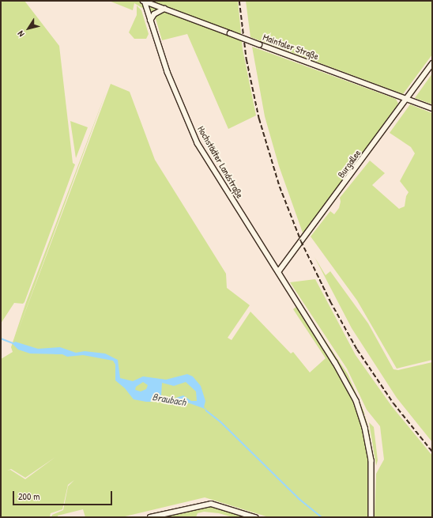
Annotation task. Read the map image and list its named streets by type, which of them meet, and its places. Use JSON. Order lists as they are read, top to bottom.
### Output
{
  "streets": {
    "main road": ["Maintaler Straße", "Hochstädter Landstraße", "Burgallee"]
  },
  "crossings": [
    ["Maintaler Straße", "Hochstädter Landstraße"],
    ["Maintaler Straße", "Burgallee"],
    ["Hochstädter Landstraße", "Burgallee"]
  ],
  "water": ["Braubach"],
  "scale_bar": "200 m",
  "north": "bottom left"
}
